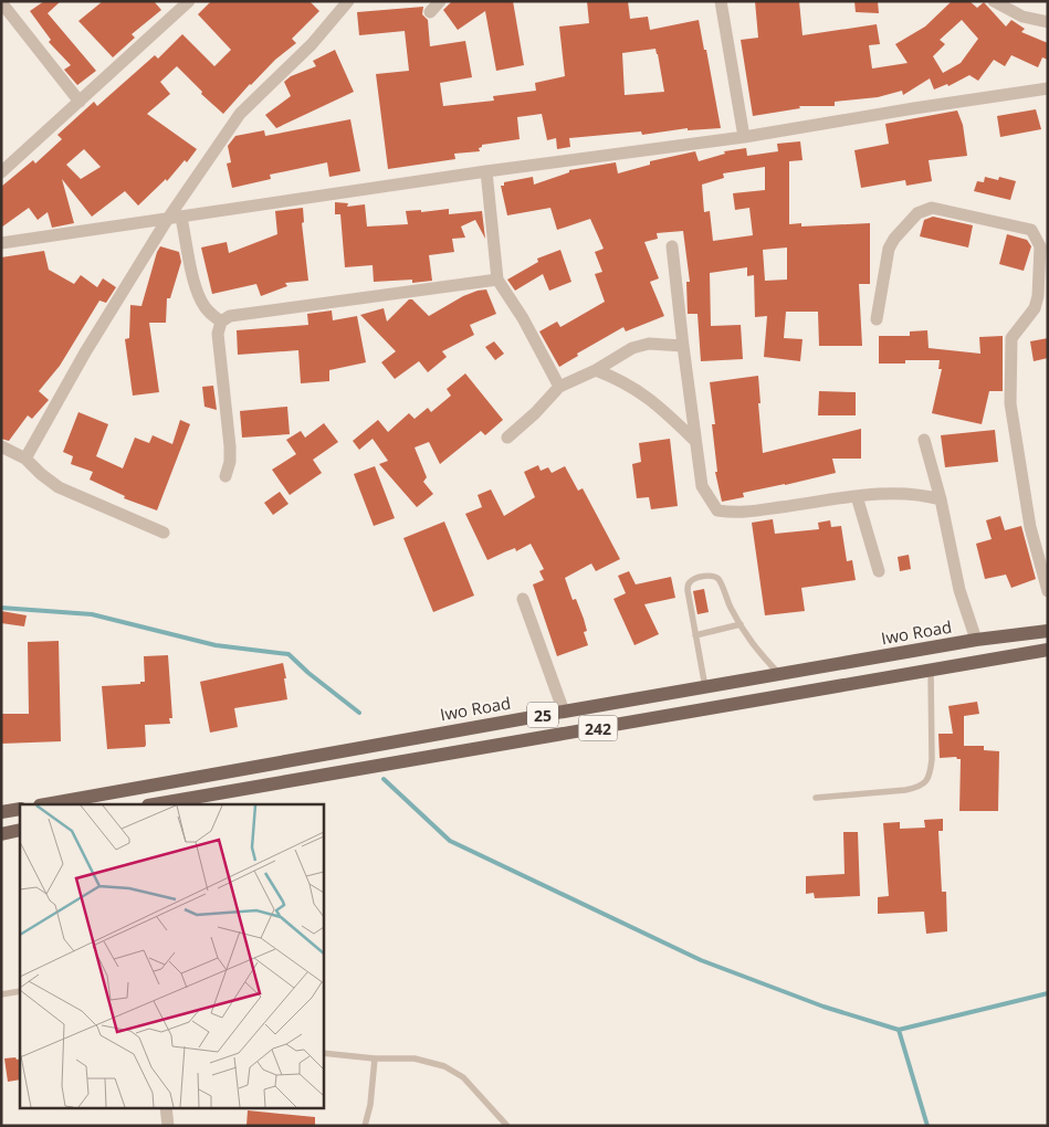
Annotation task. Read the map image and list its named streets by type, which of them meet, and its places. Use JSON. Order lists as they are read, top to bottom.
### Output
{
  "streets": {
    "main road": ["Iwo Road", "25", "242"]
  }
}
